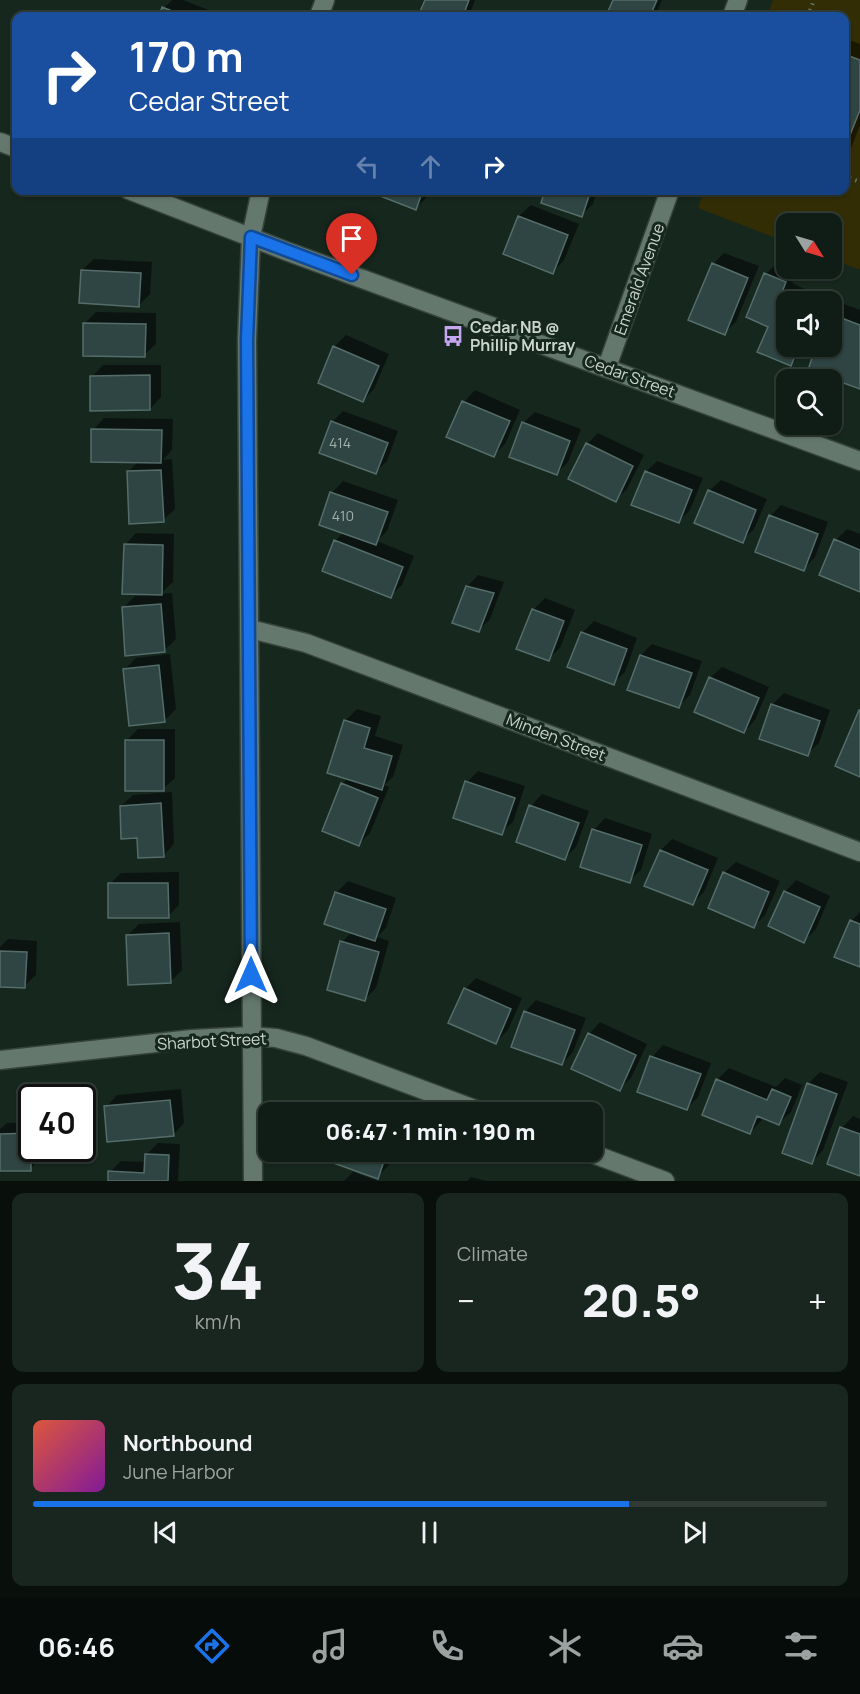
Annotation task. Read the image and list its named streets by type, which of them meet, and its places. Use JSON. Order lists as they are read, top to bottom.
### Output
{
  "streets": {
    "street": [
      "Emerald Avenue",
      "Cedar Street",
      "Minden Street",
      "Sharbot Street"
    ]
  },
  "crossings": [
    ["Emerald Avenue", "Cedar Street"]
  ],
  "places": {
    "bus stop": ["Cedar NB @ Phillip Murray"]
  },
  "house_numbers": ["414", "410"],
  "north": "bottom right",
  "page": {
    "turn": ["170 m", "Cedar Street"],
    "limit": "40",
    "trip": "06:47 · 1 min · 190 m",
    "tile": [
      ["34", "km/h"],
      "Climate"
    ],
    "heat": ["−", "20.5°", "+"],
    "song": ["Northbound", "June Harbor"],
    "tabs": "06:46"
  }
}
